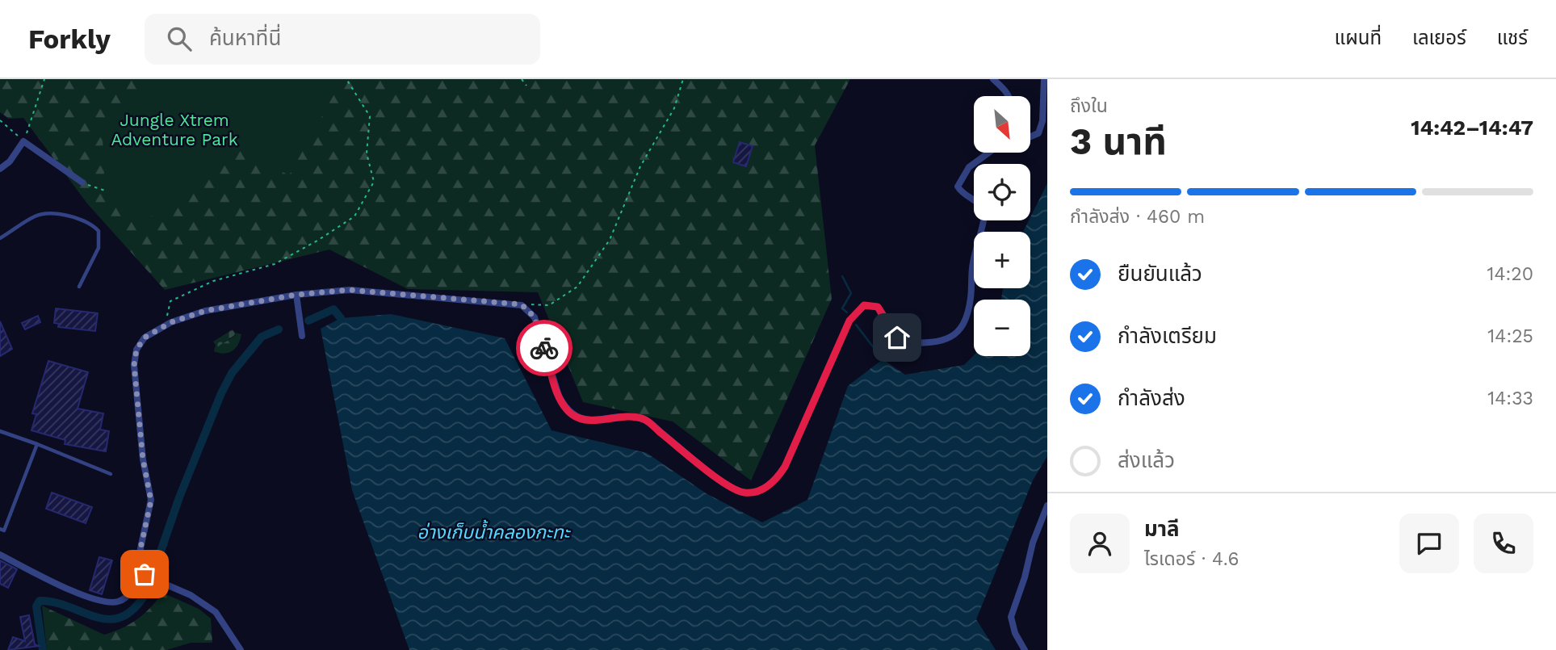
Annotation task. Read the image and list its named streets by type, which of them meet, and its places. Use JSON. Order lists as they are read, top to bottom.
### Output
{
  "water": ["อ่างเก็บน้ำคลองกะทะ"],
  "parks": ["Jungle Xtrem Adventure Park"],
  "north": "bottom right",
  "page": {
    "header": "Forkly",
    "search": "ค้นหาที่นี่",
    "nav": ["แผนที่", "เลเยอร์", "แชร์"],
    "heading": ["3 นาที", "ถึงใน", "14:42–14:47"],
    "panel": ["มาลี", "ไรเดอร์ · 4.6"],
    "map_buttons": ["+", "−"],
    "bar": "กำลังส่ง · 460 m",
    "list": [
      ["ยืนยันแล้ว", "14:20"],
      ["กำลังเตรียม", "14:25"],
      ["กำลังส่ง", "14:33"],
      "ส่งแล้ว"
    ]
  }
}
